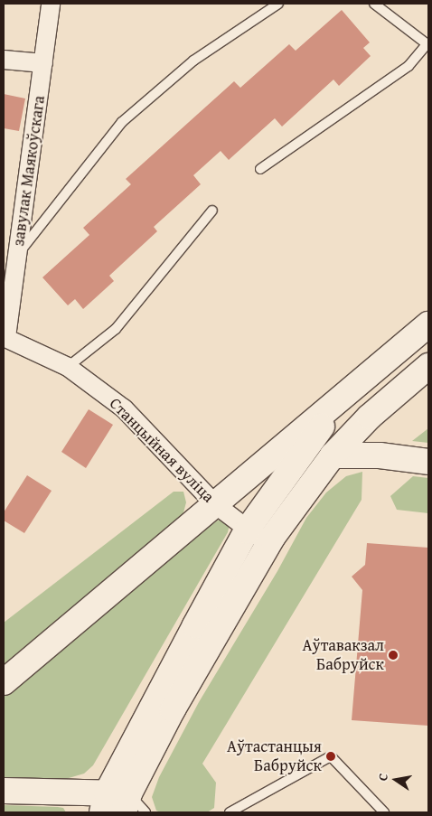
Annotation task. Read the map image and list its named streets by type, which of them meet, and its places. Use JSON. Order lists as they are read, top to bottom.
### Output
{
  "streets": {
    "street": ["завулак Маякоўскага", "Станцыйная вуліца"]
  },
  "crossings": [
    ["завулак Маякоўскага", "Станцыйная вуліца"]
  ],
  "places": ["Аўтавакзал Бабруйск", "Аўтастанцыя Бабруйск"],
  "north": "left"
}
